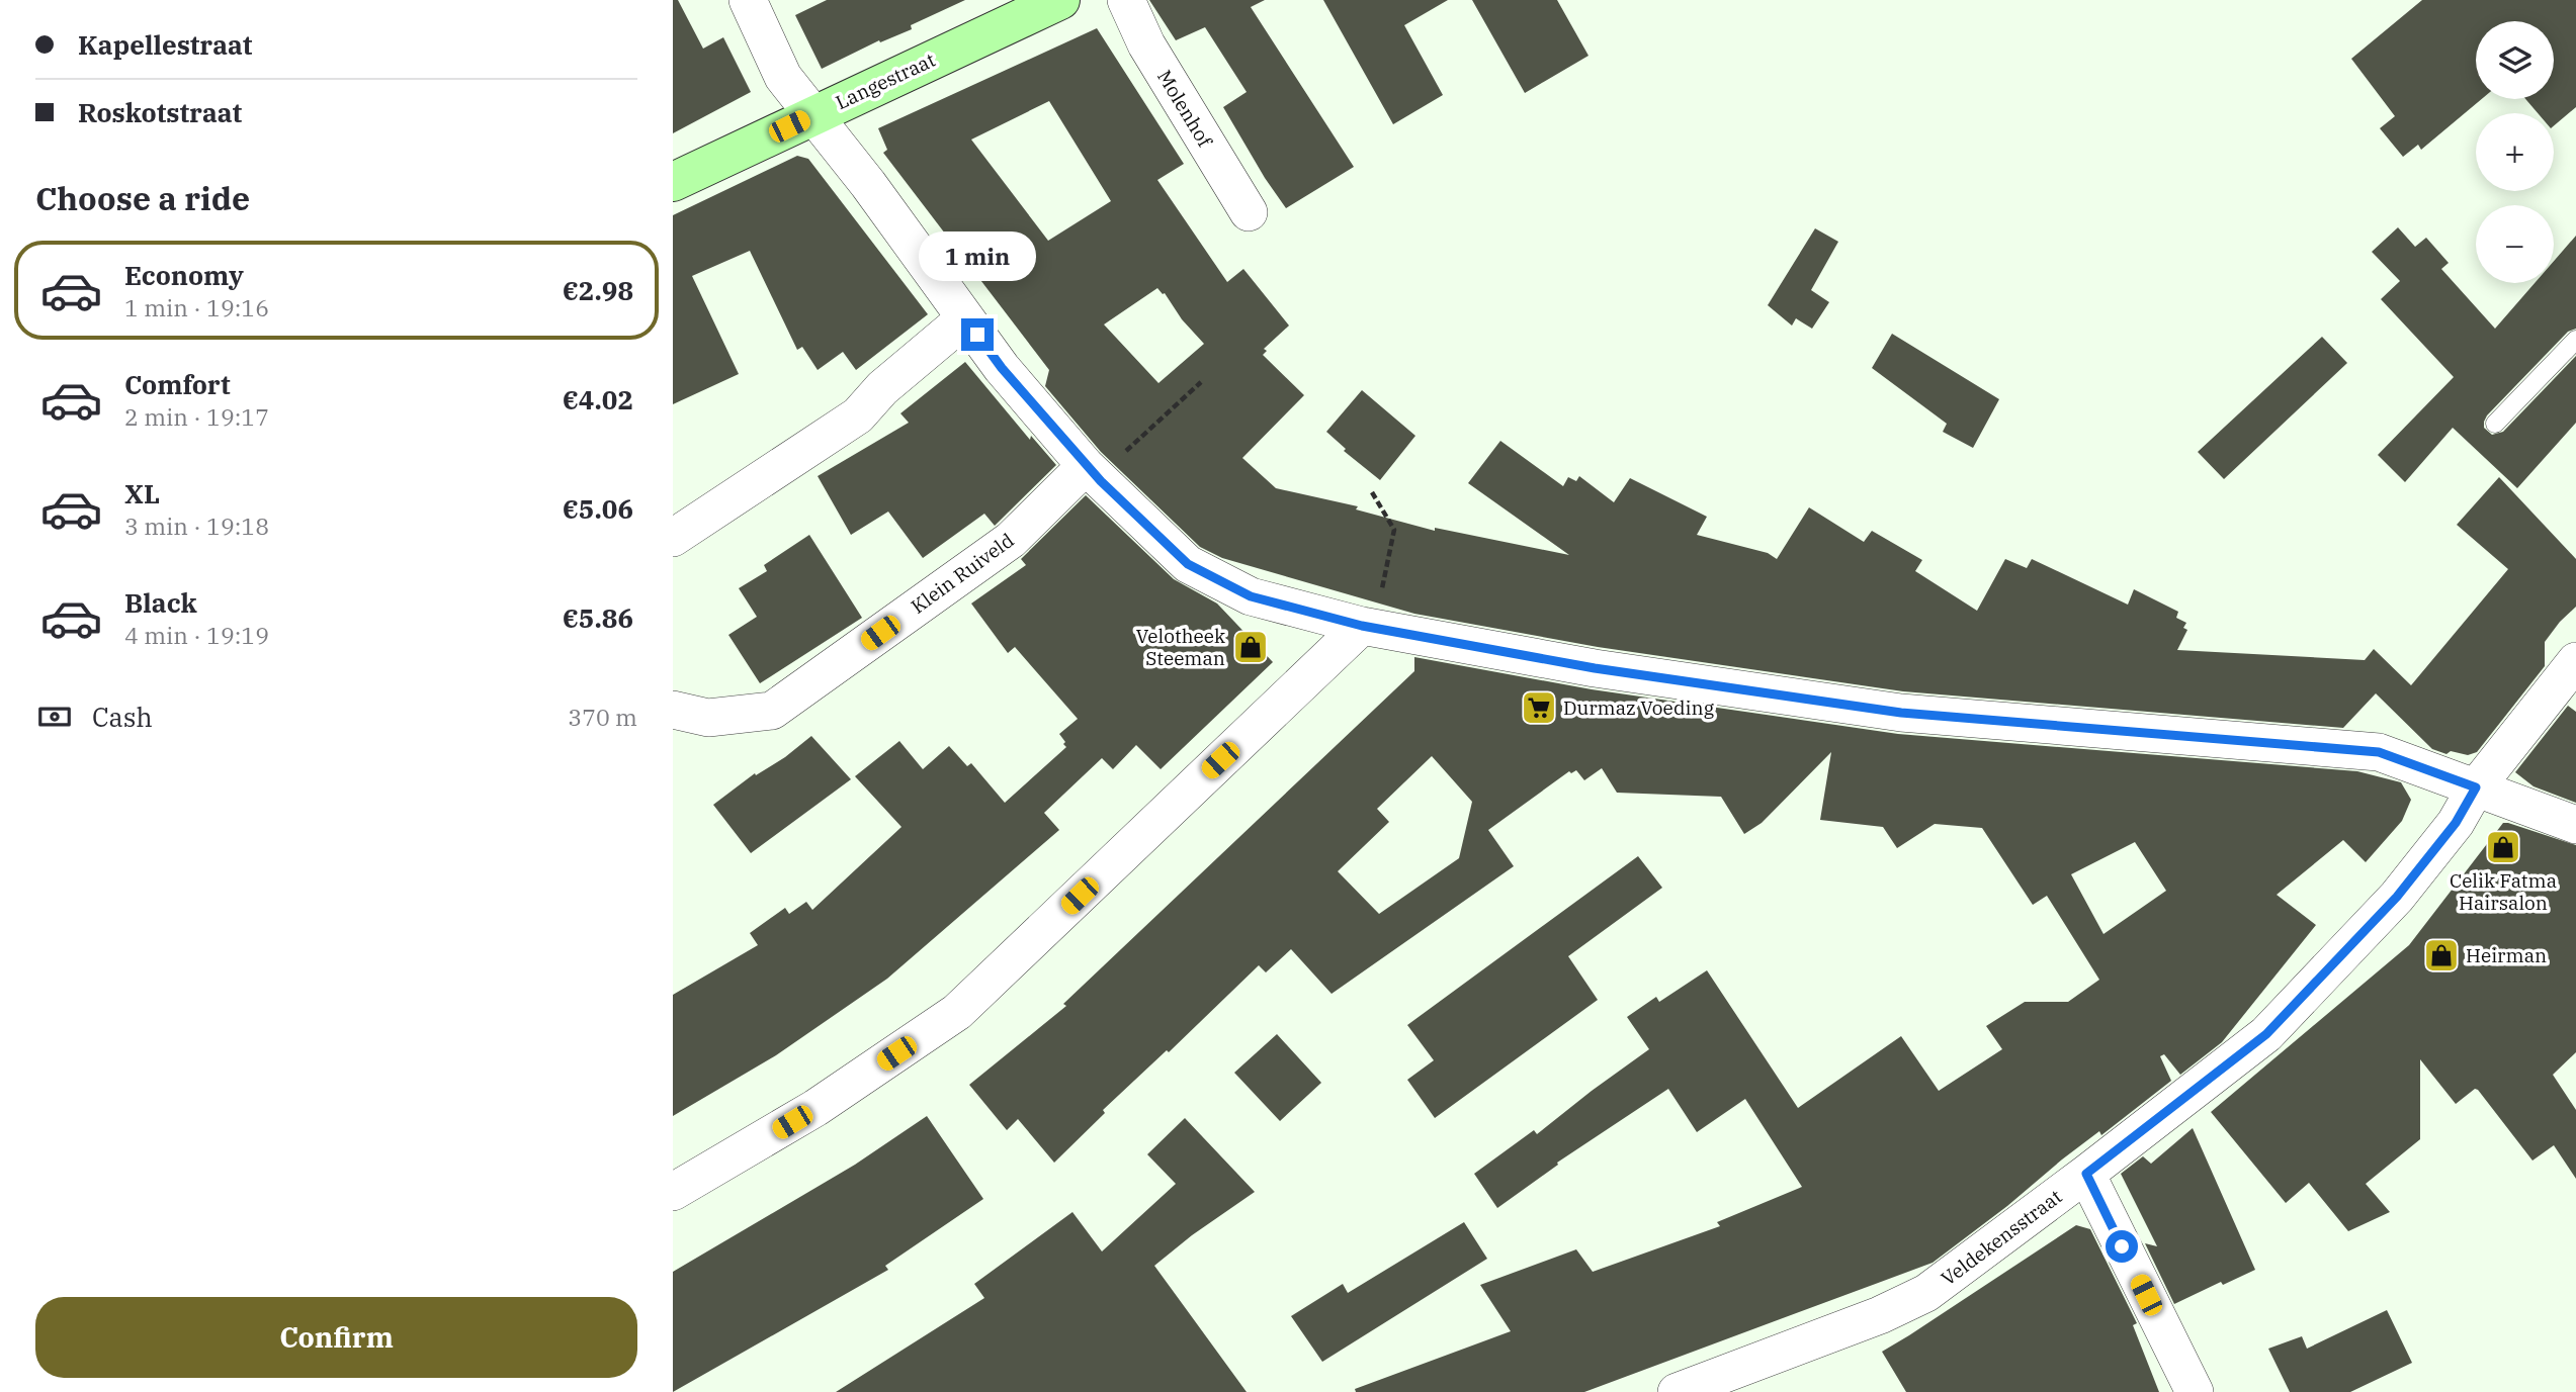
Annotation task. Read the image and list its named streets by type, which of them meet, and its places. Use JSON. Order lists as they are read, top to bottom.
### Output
{
  "streets": {
    "street": [
      "Langestraat",
      "Molenhof",
      "Klein Ruiveld",
      "Veldekensstraat"
    ]
  },
  "places": {
    "shop": ["Velotheek Steeman", "Celik Fatma Hairsalon", "Heirman"],
    "supermarket": ["Durmaz Voeding"]
  },
  "page": {
    "banner": ["Kapellestraat", "Roskotstraat"],
    "map_buttons": ["+", "−"],
    "heading": "Choose a ride",
    "bubble": "1 min",
    "list": [
      {
        "name": "Economy",
        "note": "1 min · 19:16",
        "value": "€2.98"
      },
      {
        "name": "Comfort",
        "note": "2 min · 19:17",
        "value": "€4.02"
      },
      {
        "name": "XL",
        "note": "3 min · 19:18",
        "value": "€5.06"
      },
      {
        "name": "Black",
        "note": "4 min · 19:19",
        "value": "€5.86"
      }
    ],
    "pay": ["Cash", "370 m"],
    "buttons": "Confirm"
  }
}
